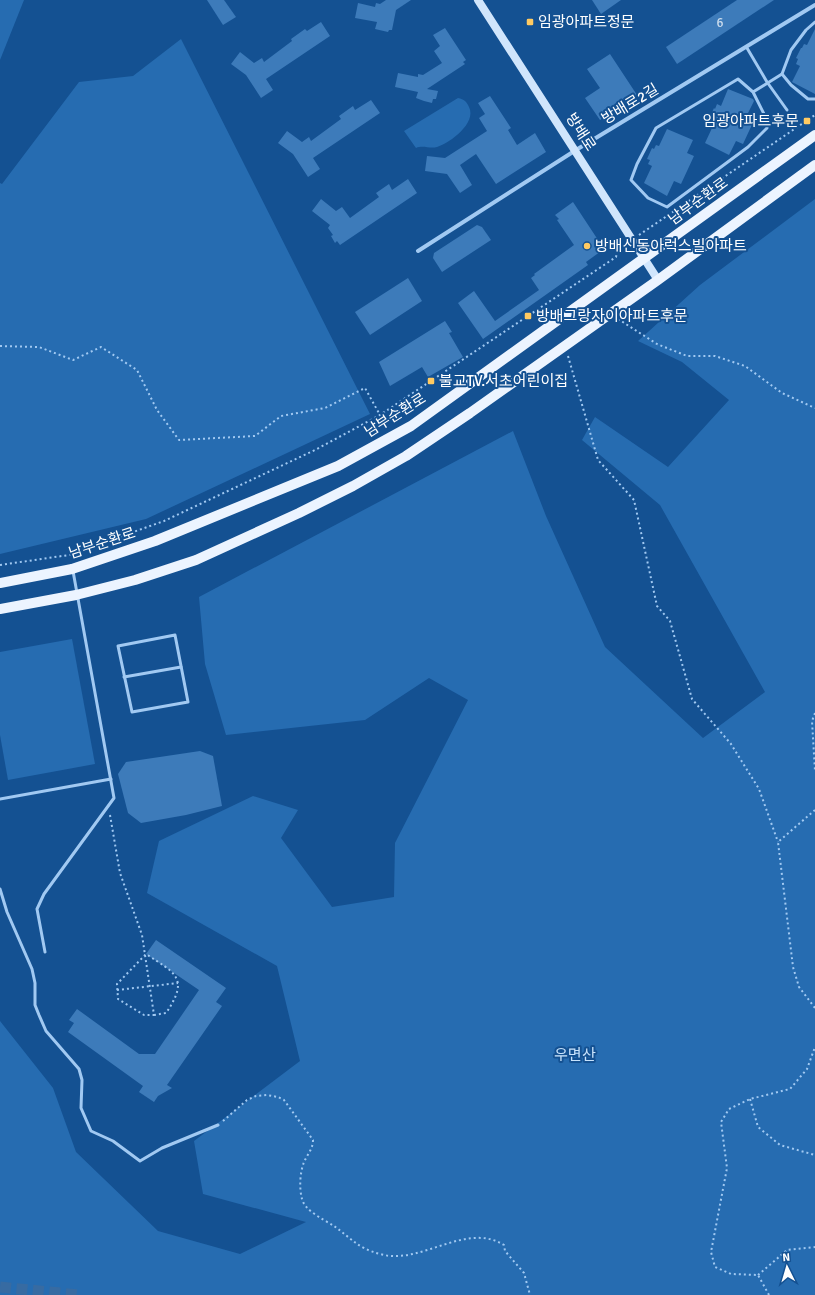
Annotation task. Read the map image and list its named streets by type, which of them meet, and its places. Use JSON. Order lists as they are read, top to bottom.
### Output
{
  "streets": {
    "main road": ["방배로", "남부순환로"],
    "street": ["방배로2길"]
  },
  "crossings": [
    ["방배로2길", "방배로"],
    ["방배로", "남부순환로"]
  ],
  "parks": ["우면산"],
  "places": {
    "transit": [
      "임광아파트정문",
      "임광아파트후문",
      "방배그랑자이아파트후문",
      "불교TV.서초어린이집"
    ],
    "other": ["방배신동아럭스빌아파트"]
  },
  "house_numbers": ["6"],
  "north": "top"
}
